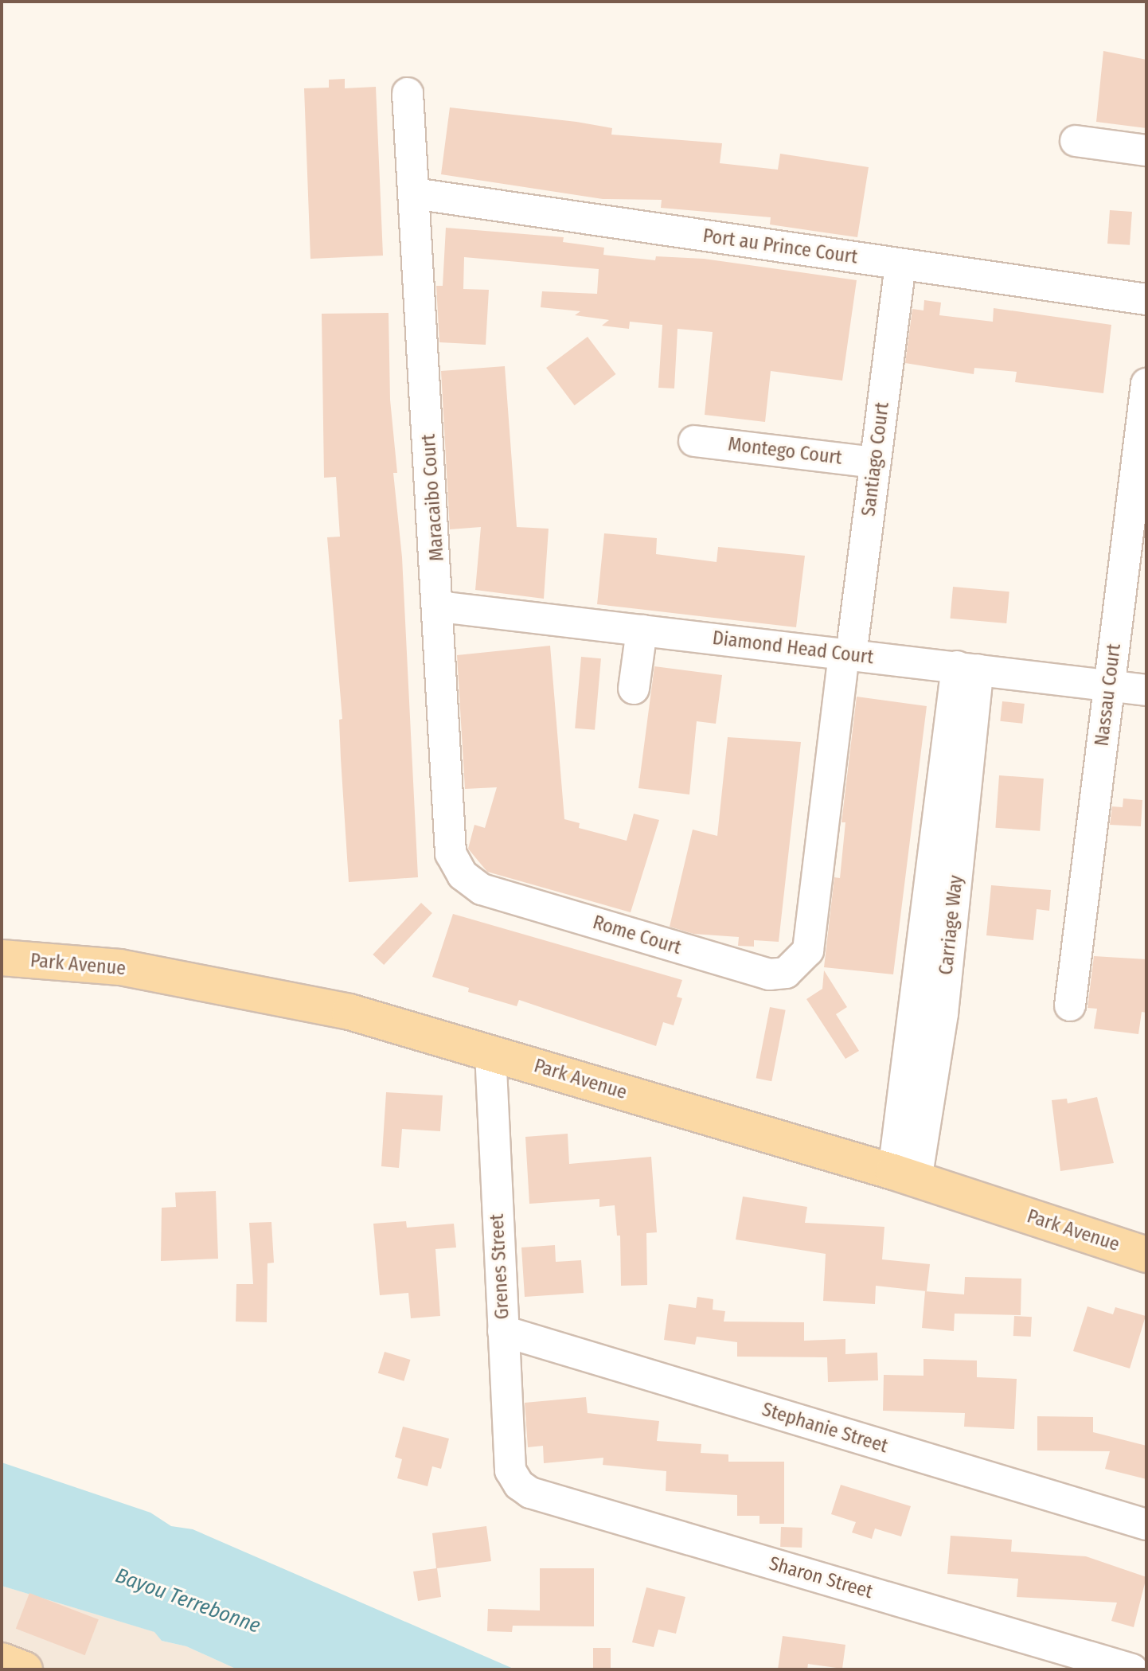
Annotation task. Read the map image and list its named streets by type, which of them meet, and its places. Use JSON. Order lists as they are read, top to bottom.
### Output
{
  "streets": {
    "main road": ["Park Avenue"],
    "street": [
      "Port au Prince Court",
      "Montego Court",
      "Santiago Court",
      "Maracaibo Court",
      "Diamond Head Court",
      "Nassau Court",
      "Carriage Way",
      "Rome Court",
      "Grenes Street",
      "Stephanie Street",
      "Sharon Street"
    ]
  },
  "crossings": [
    ["Port au Prince Court", "Santiago Court"],
    ["Port au Prince Court", "Maracaibo Court"],
    ["Montego Court", "Santiago Court"],
    ["Santiago Court", "Diamond Head Court"],
    ["Santiago Court", "Rome Court"],
    ["Maracaibo Court", "Diamond Head Court"],
    ["Maracaibo Court", "Rome Court"],
    ["Diamond Head Court", "Nassau Court"],
    ["Diamond Head Court", "Carriage Way"],
    ["Carriage Way", "Park Avenue"],
    ["Park Avenue", "Grenes Street"],
    ["Grenes Street", "Stephanie Street"],
    ["Grenes Street", "Sharon Street"]
  ],
  "water": ["Bayou Terrebonne"]
}
